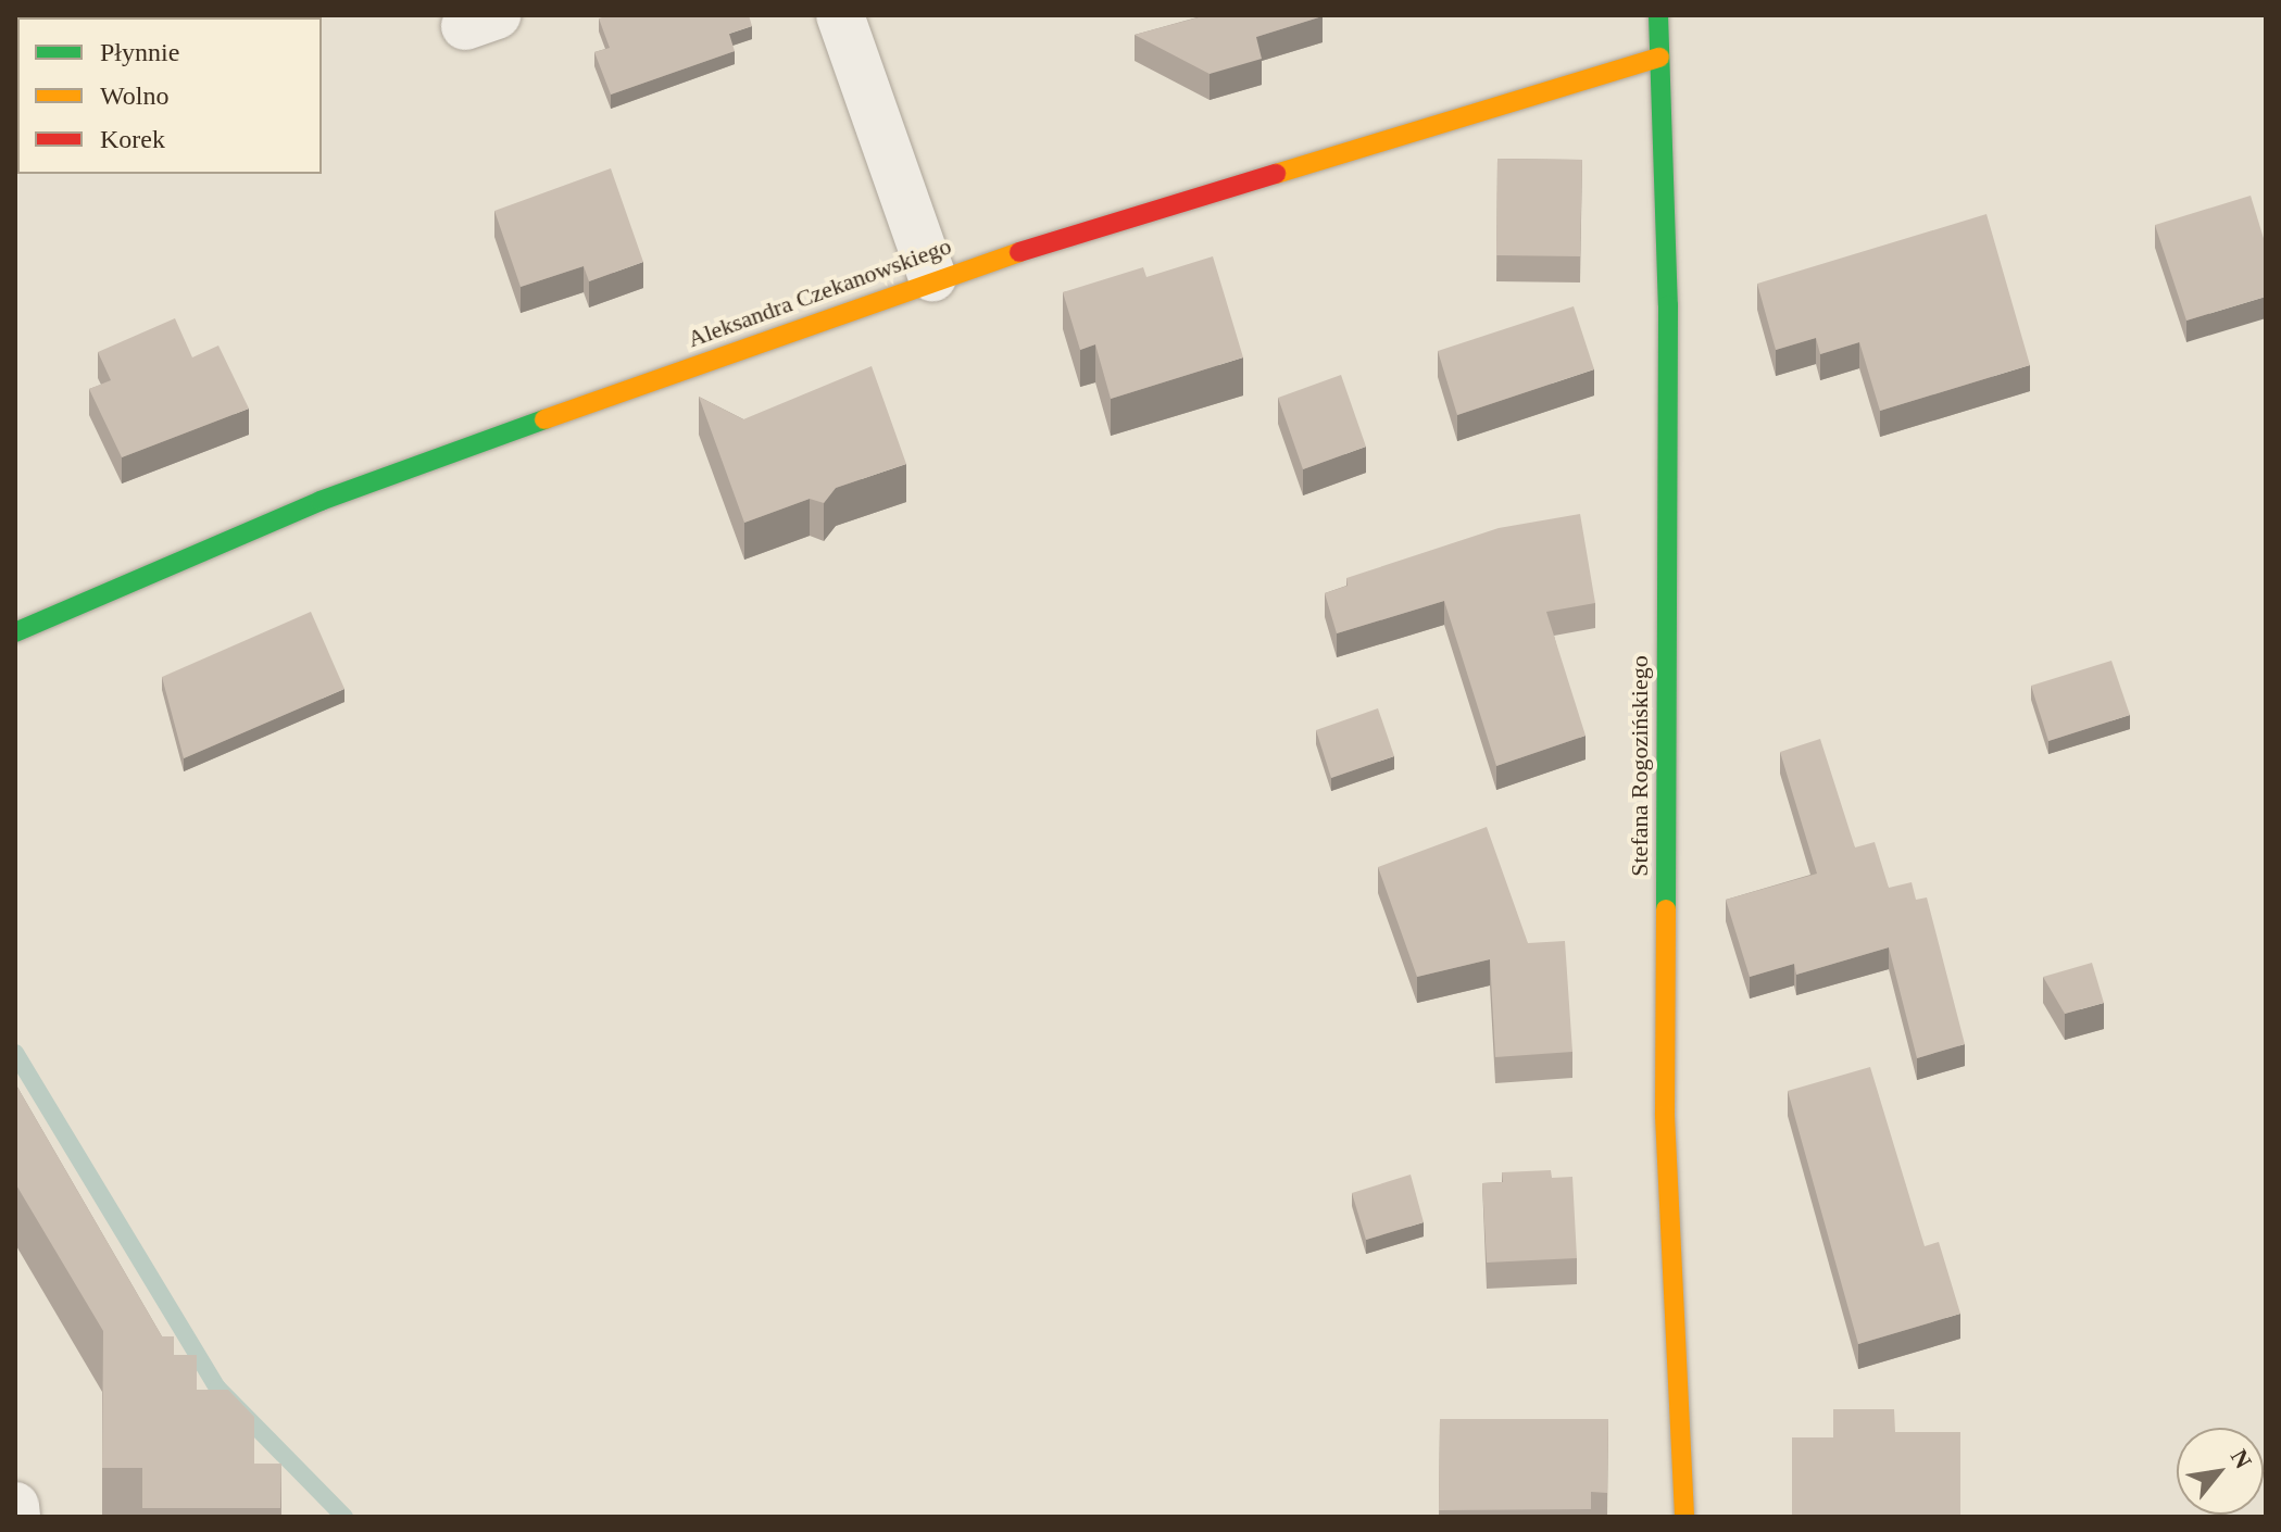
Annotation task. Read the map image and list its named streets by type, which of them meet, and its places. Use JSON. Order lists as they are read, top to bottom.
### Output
{
  "streets": {
    "street": ["Aleksandra Czekanowskiego", "Stefana Rogozińskiego"]
  },
  "crossings": [
    ["Aleksandra Czekanowskiego", "Stefana Rogozińskiego"]
  ],
  "legend": ["Płynnie", "Wolno", "Korek"],
  "north": "top right"
}
